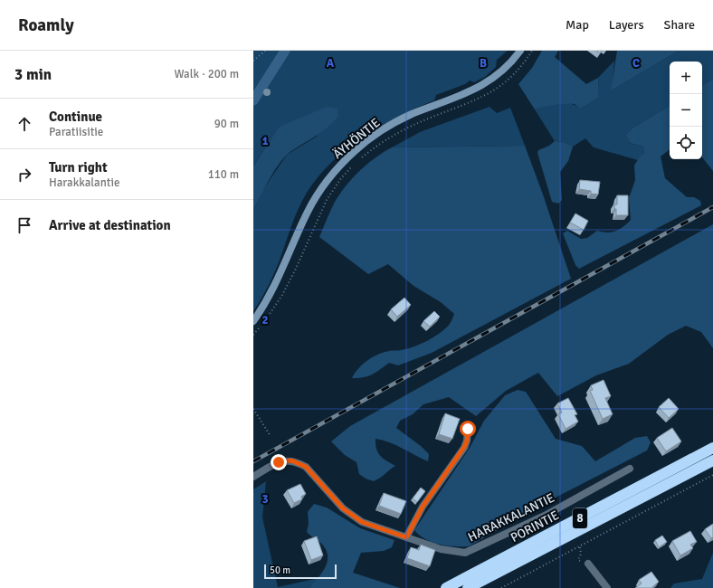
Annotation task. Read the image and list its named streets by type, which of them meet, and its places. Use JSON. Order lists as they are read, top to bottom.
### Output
{
  "streets": {
    "highway": ["8", "PORINTIE"],
    "main road": ["ÄYHÖNTIE"],
    "street": ["HARAKKALANTIE"]
  },
  "scale_bar": "50 m",
  "page": {
    "header": "Roamly",
    "nav": ["Map", "Layers", "Share"],
    "heading": ["3 min", "Walk · 200 m"],
    "map_buttons": ["+", "−"],
    "list": [
      ["Continue", "Paratiisitie", "90 m"],
      ["Turn right", "Harakkalantie", "110 m"],
      "Arrive at destination"
    ],
    "scale": "50 m"
  },
  "grid": {
    "columns": ["A", "B", "C"],
    "rows": ["1", "2", "3"]
  }
}
